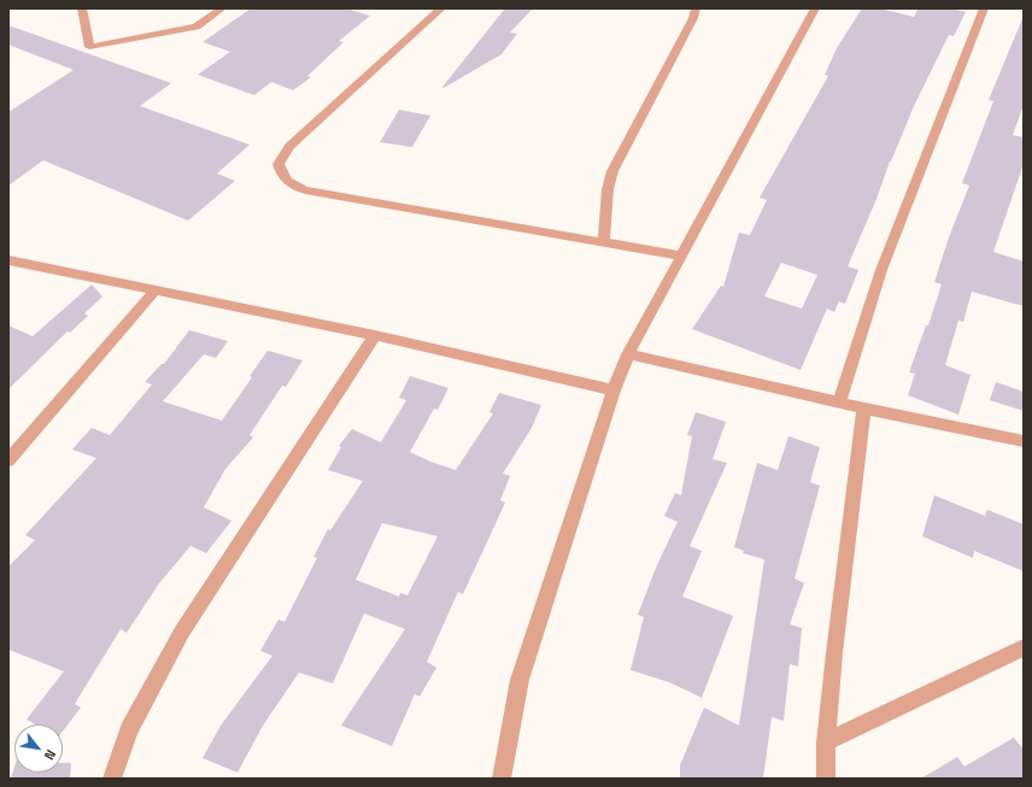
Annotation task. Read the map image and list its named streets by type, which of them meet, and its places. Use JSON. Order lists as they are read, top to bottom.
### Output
{
  "north": "bottom right"
}
